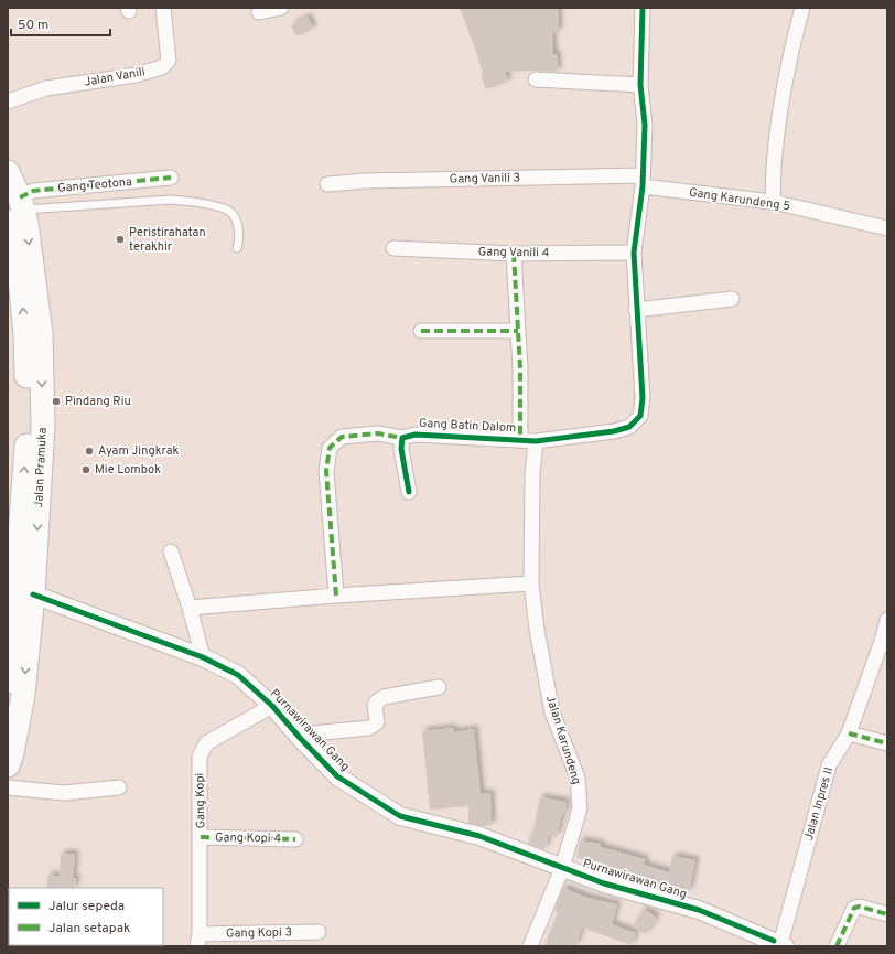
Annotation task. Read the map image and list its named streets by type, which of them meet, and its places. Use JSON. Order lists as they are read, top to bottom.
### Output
{
  "streets": {
    "main road": ["Jalan Pramuka"],
    "street": [
      "Jalan Vanili",
      "Gang Vanili 3",
      "Gang Teotona",
      "Gang Karundeng 5",
      "Gang Vanili 4",
      "Gang Batin Dalom",
      "Purnawirawan Gang",
      "Jalan Karundeng",
      "Gang Kopi",
      "Jalan Inpres II",
      "Gang Kopi 4",
      "Gang Kopi 3"
    ]
  },
  "crossings": [
    ["Gang Vanili 3", "Gang Karundeng 5"],
    ["Gang Vanili 3", "Gang Batin Dalom"],
    ["Gang Teotona", "Jalan Pramuka"],
    ["Gang Karundeng 5", "Gang Batin Dalom"],
    ["Gang Vanili 4", "Gang Batin Dalom"],
    ["Gang Batin Dalom", "Jalan Karundeng"],
    ["Jalan Pramuka", "Purnawirawan Gang"],
    ["Purnawirawan Gang", "Jalan Karundeng"],
    ["Purnawirawan Gang", "Gang Kopi"],
    ["Purnawirawan Gang", "Jalan Inpres II"],
    ["Gang Kopi", "Gang Kopi 4"],
    ["Gang Kopi", "Gang Kopi 3"]
  ],
  "places": [
    "Peristirahatan terakhir",
    "Pindang Riu",
    "Ayam Jingkrak",
    "Mie Lombok"
  ],
  "legend": ["Jalur sepeda", "Jalan setapak"],
  "scale_bar": "50 m"
}
